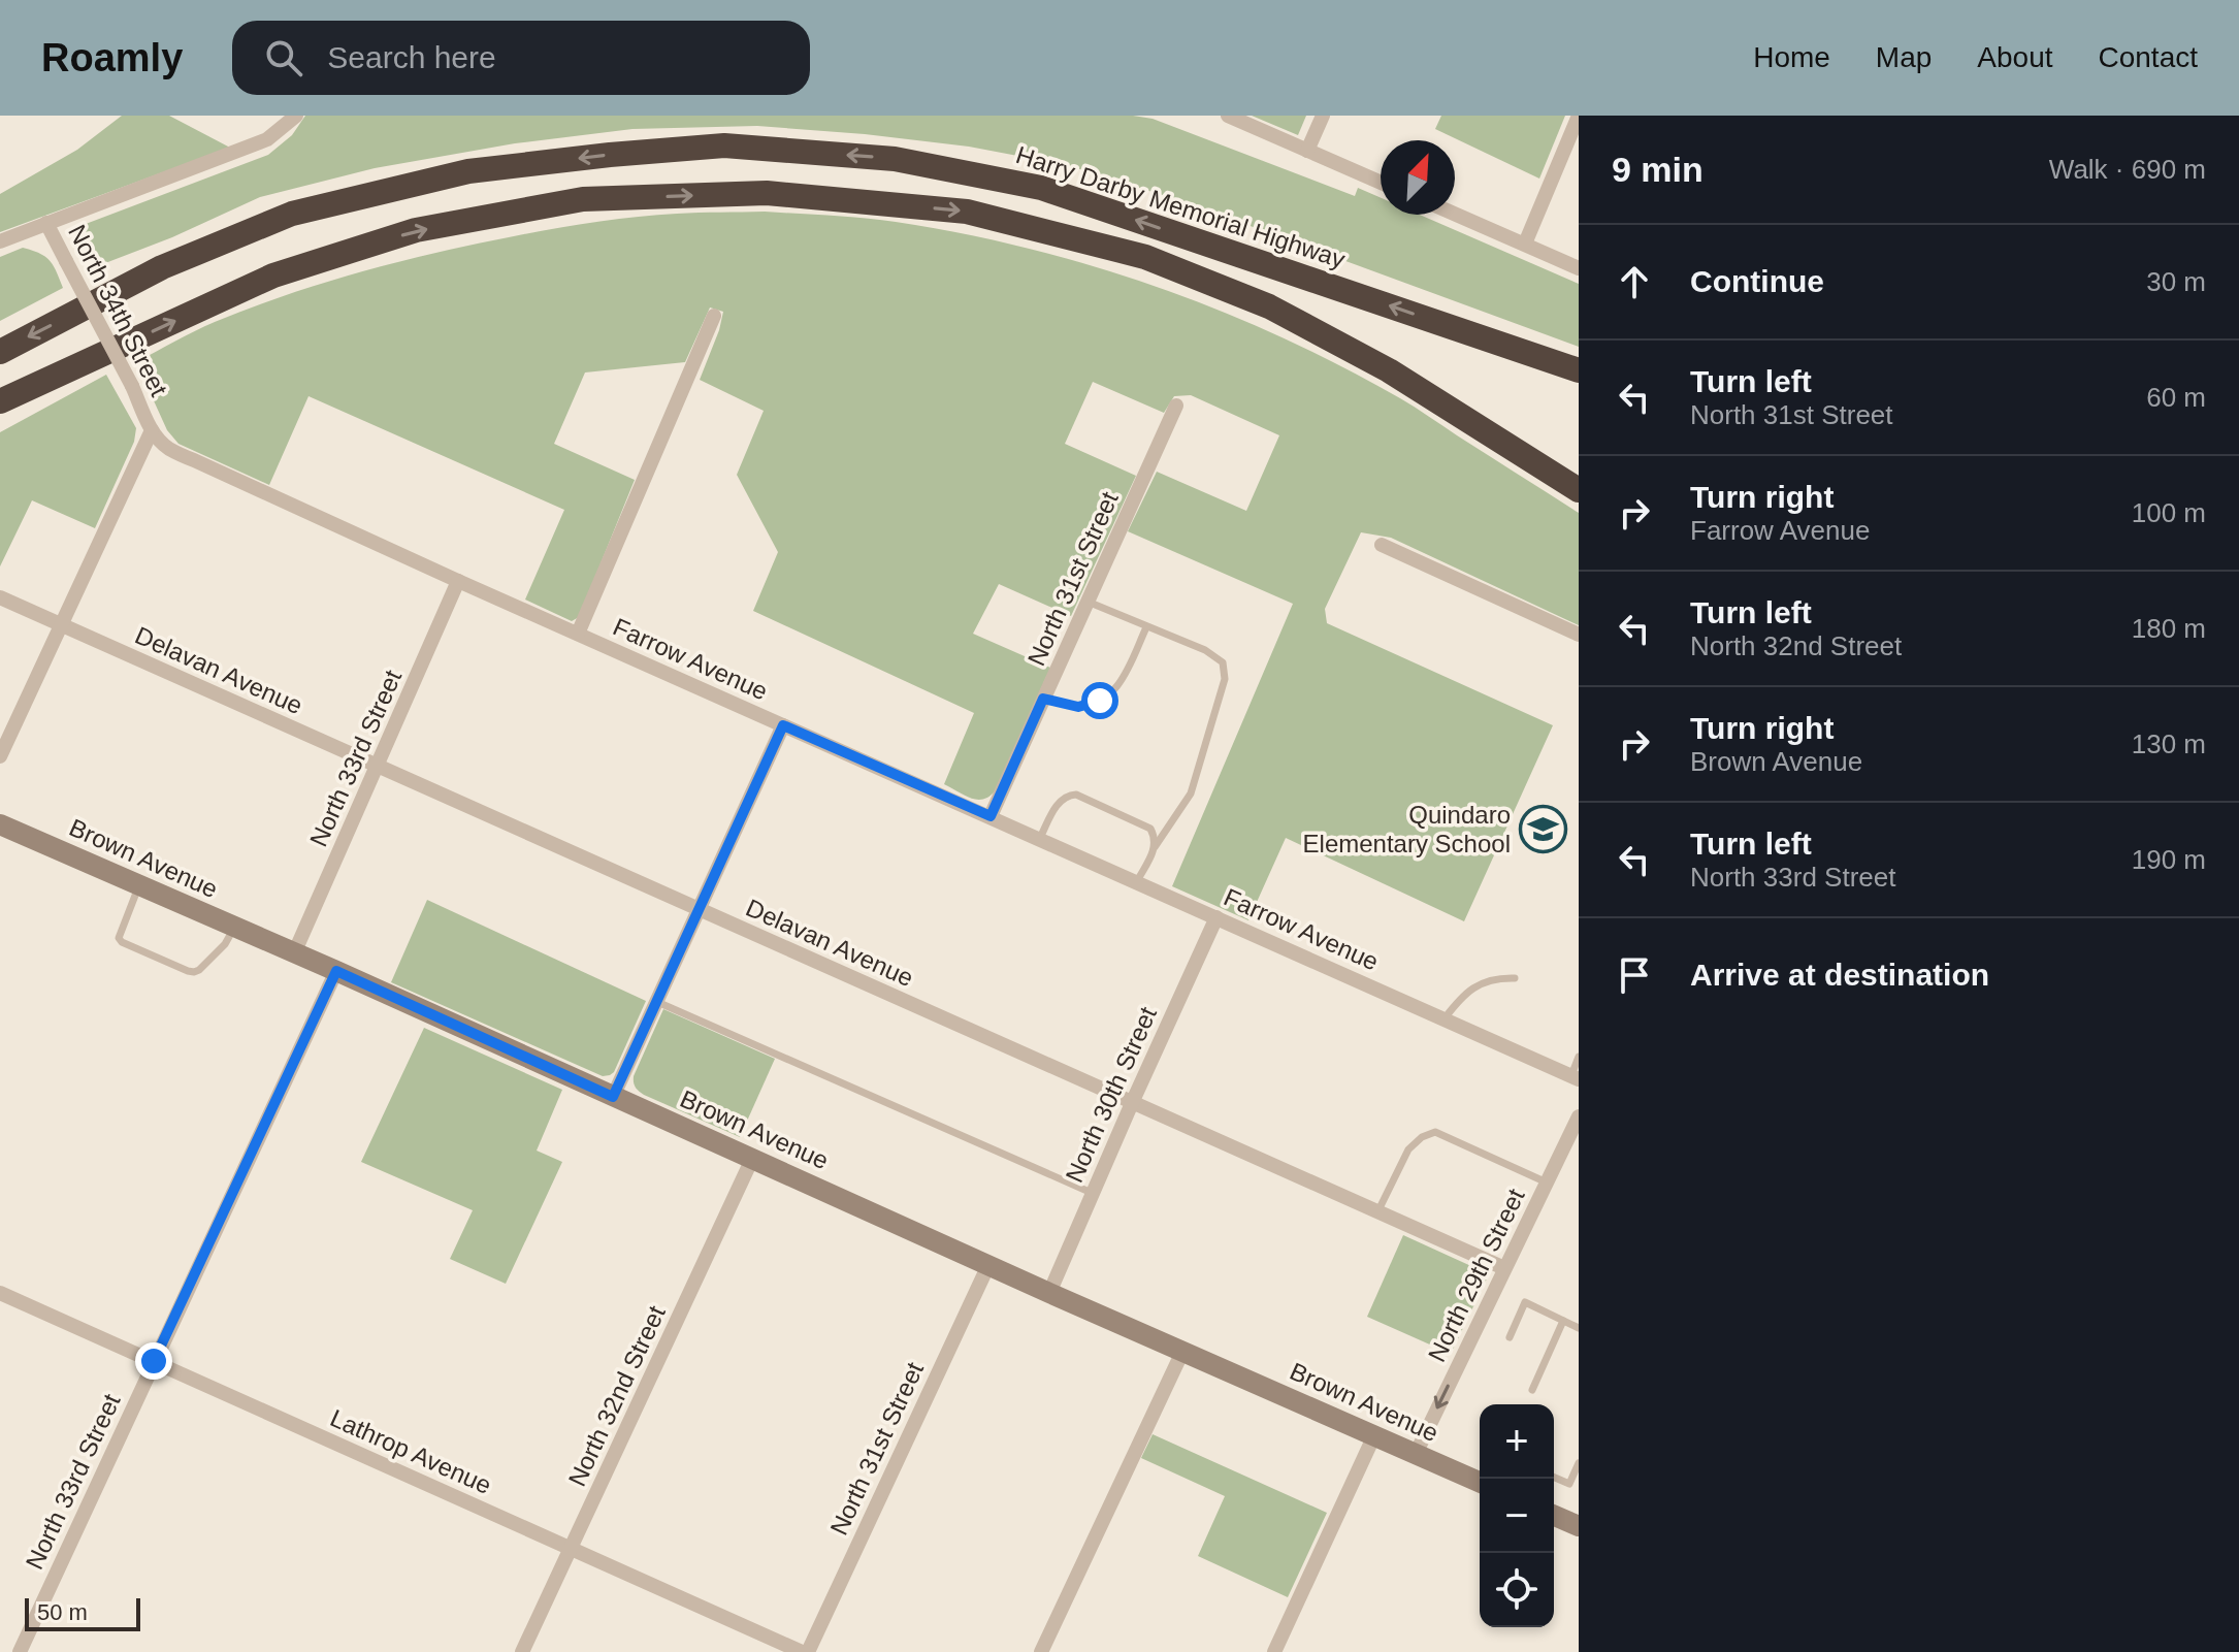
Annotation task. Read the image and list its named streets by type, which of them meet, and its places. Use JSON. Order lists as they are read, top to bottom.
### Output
{
  "streets": {
    "highway": ["Harry Darby Memorial Highway"],
    "main road": ["Brown Avenue"],
    "street": [
      "North 34th Street",
      "North 31st Street",
      "Farrow Avenue",
      "Delavan Avenue",
      "North 33rd Street",
      "North 30th Street",
      "North 29th Street",
      "North 32nd Street",
      "Lathrop Avenue"
    ]
  },
  "crossings": [
    ["North 34th Street", "Farrow Avenue"],
    ["North 34th Street", "Delavan Avenue"],
    ["North 31st Street", "Farrow Avenue"],
    ["North 31st Street", "Brown Avenue"],
    ["North 31st Street", "Lathrop Avenue"],
    ["Farrow Avenue", "North 33rd Street"],
    ["Farrow Avenue", "North 30th Street"],
    ["Delavan Avenue", "North 33rd Street"],
    ["Delavan Avenue", "North 30th Street"],
    ["Delavan Avenue", "North 29th Street"],
    ["North 33rd Street", "Brown Avenue"],
    ["North 33rd Street", "Lathrop Avenue"],
    ["Brown Avenue", "North 30th Street"],
    ["Brown Avenue", "North 29th Street"],
    ["Brown Avenue", "North 32nd Street"],
    ["North 32nd Street", "Lathrop Avenue"]
  ],
  "one_way": ["North 29th Street"],
  "places": {
    "school or university": ["Quindaro Elementary School"]
  },
  "scale_bar": "50 m",
  "north": "top right",
  "page": {
    "header": "Roamly",
    "search": "Search here",
    "nav": [
      "Home",
      "Map",
      "About",
      "Contact"
    ],
    "heading": ["9 min", "Walk · 690 m"],
    "list": [
      ["Continue", "30 m"],
      ["Turn left", "North 31st Street", "60 m"],
      ["Turn right", "Farrow Avenue", "100 m"],
      ["Turn left", "North 32nd Street", "180 m"],
      ["Turn right", "Brown Avenue", "130 m"],
      ["Turn left", "North 33rd Street", "190 m"],
      "Arrive at destination"
    ],
    "map_buttons": ["+", "−"],
    "scale": "50 m"
  }
}
